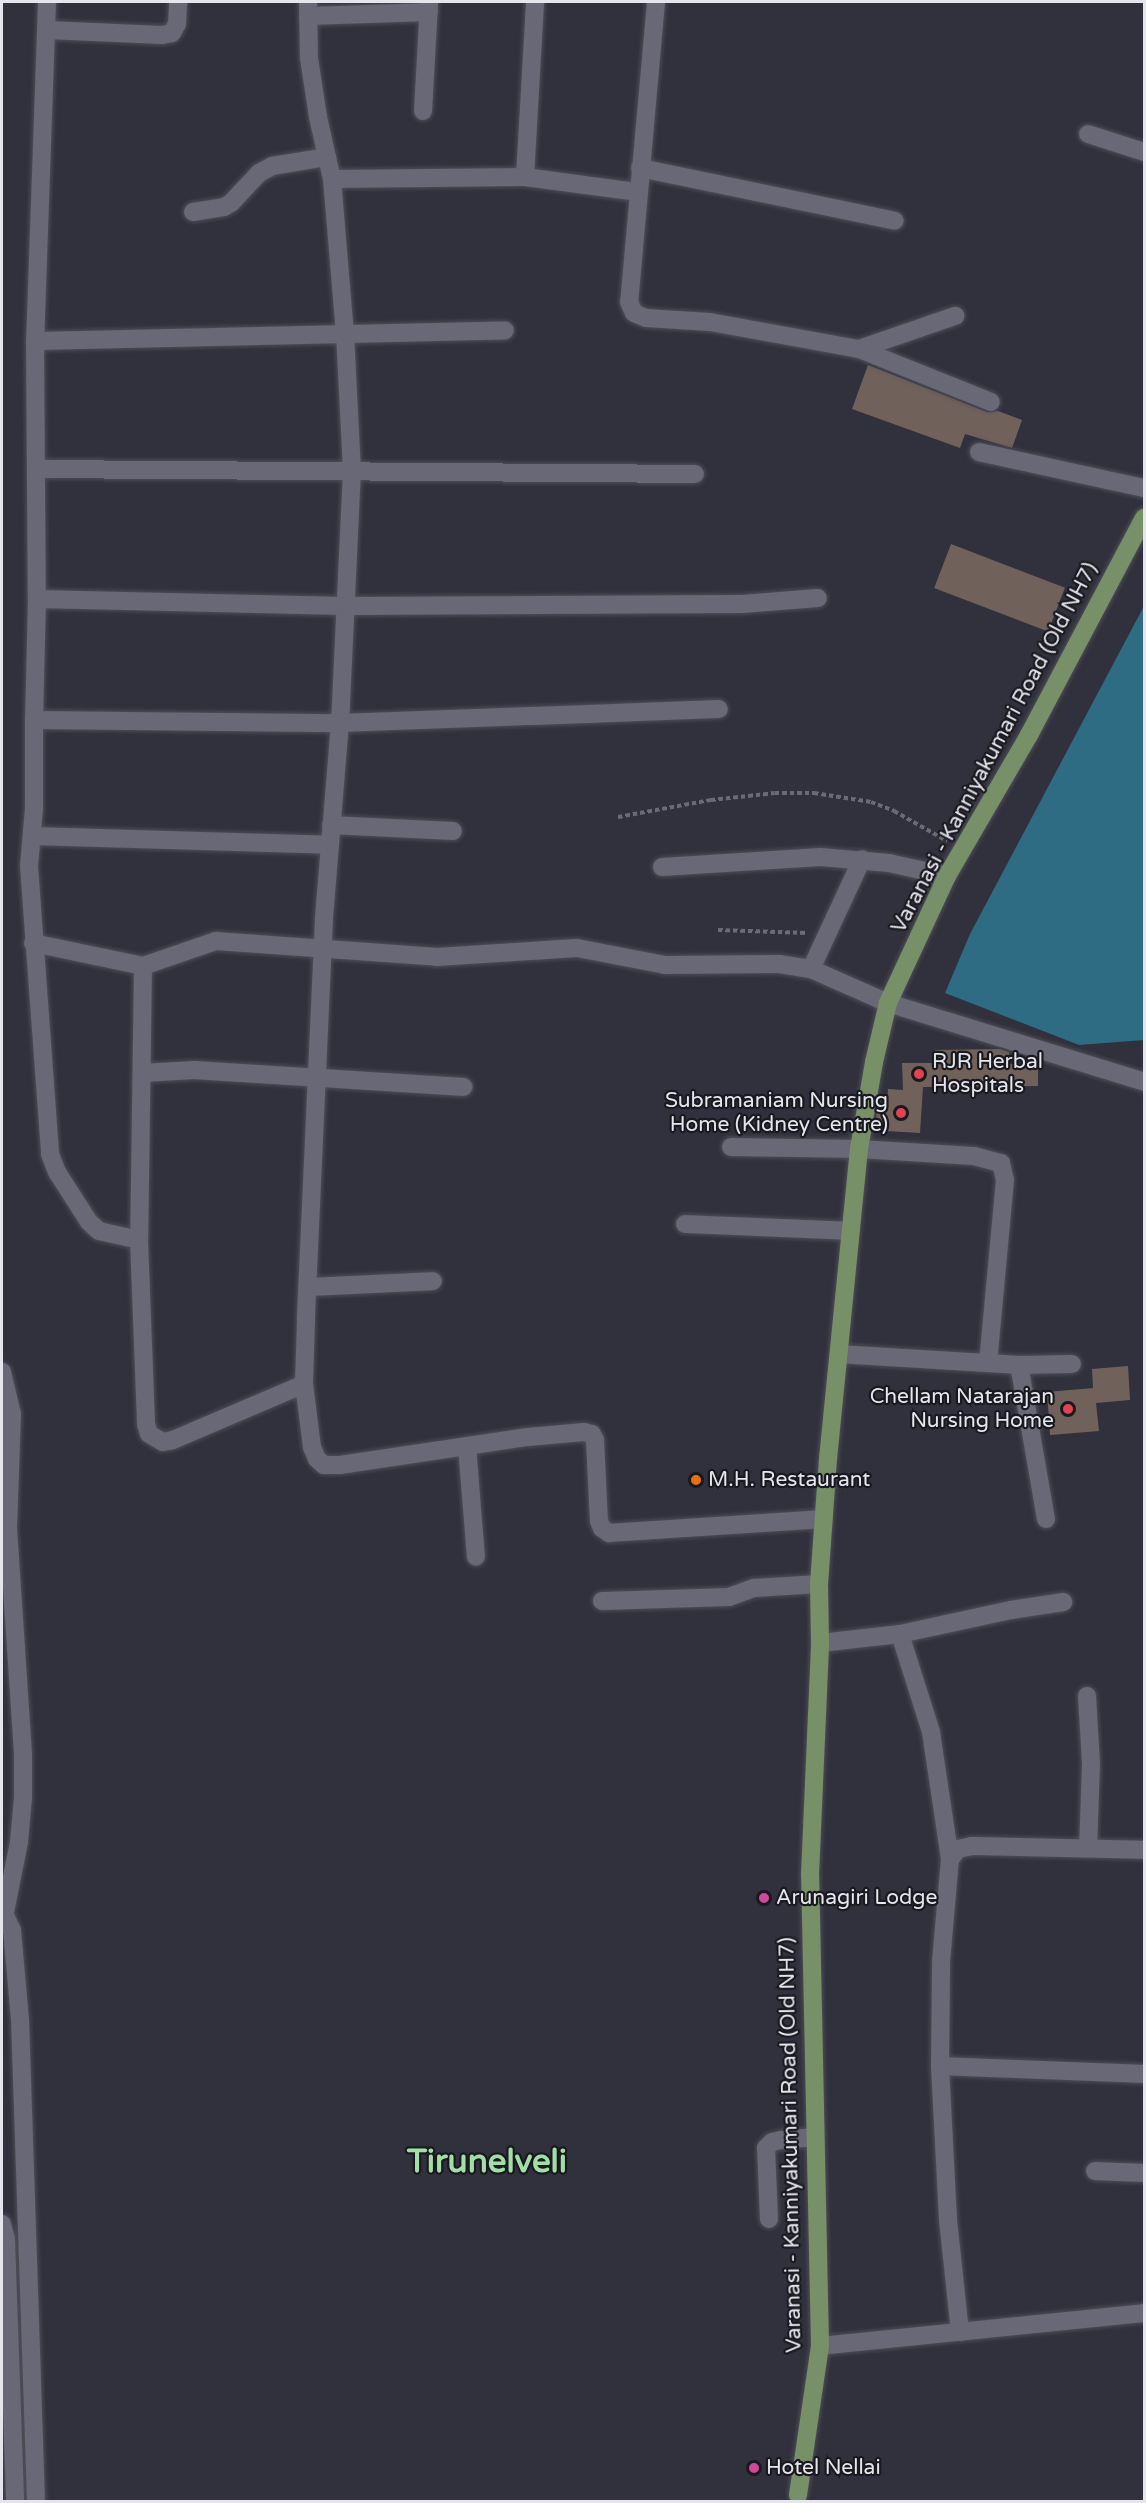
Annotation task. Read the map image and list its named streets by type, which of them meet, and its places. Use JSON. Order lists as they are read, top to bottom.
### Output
{
  "streets": {
    "main road": ["Varanasi - Kanniyakumari Road (Old NH7)"]
  },
  "districts": ["Tirunelveli"],
  "places": [
    "RJR Herbal Hospitals",
    "Subramaniam Nursing Home (Kidney Centre)",
    "Chellam Natarajan Nursing Home",
    "M.H. Restaurant",
    "Arunagiri Lodge",
    "Hotel Nellai"
  ]
}
